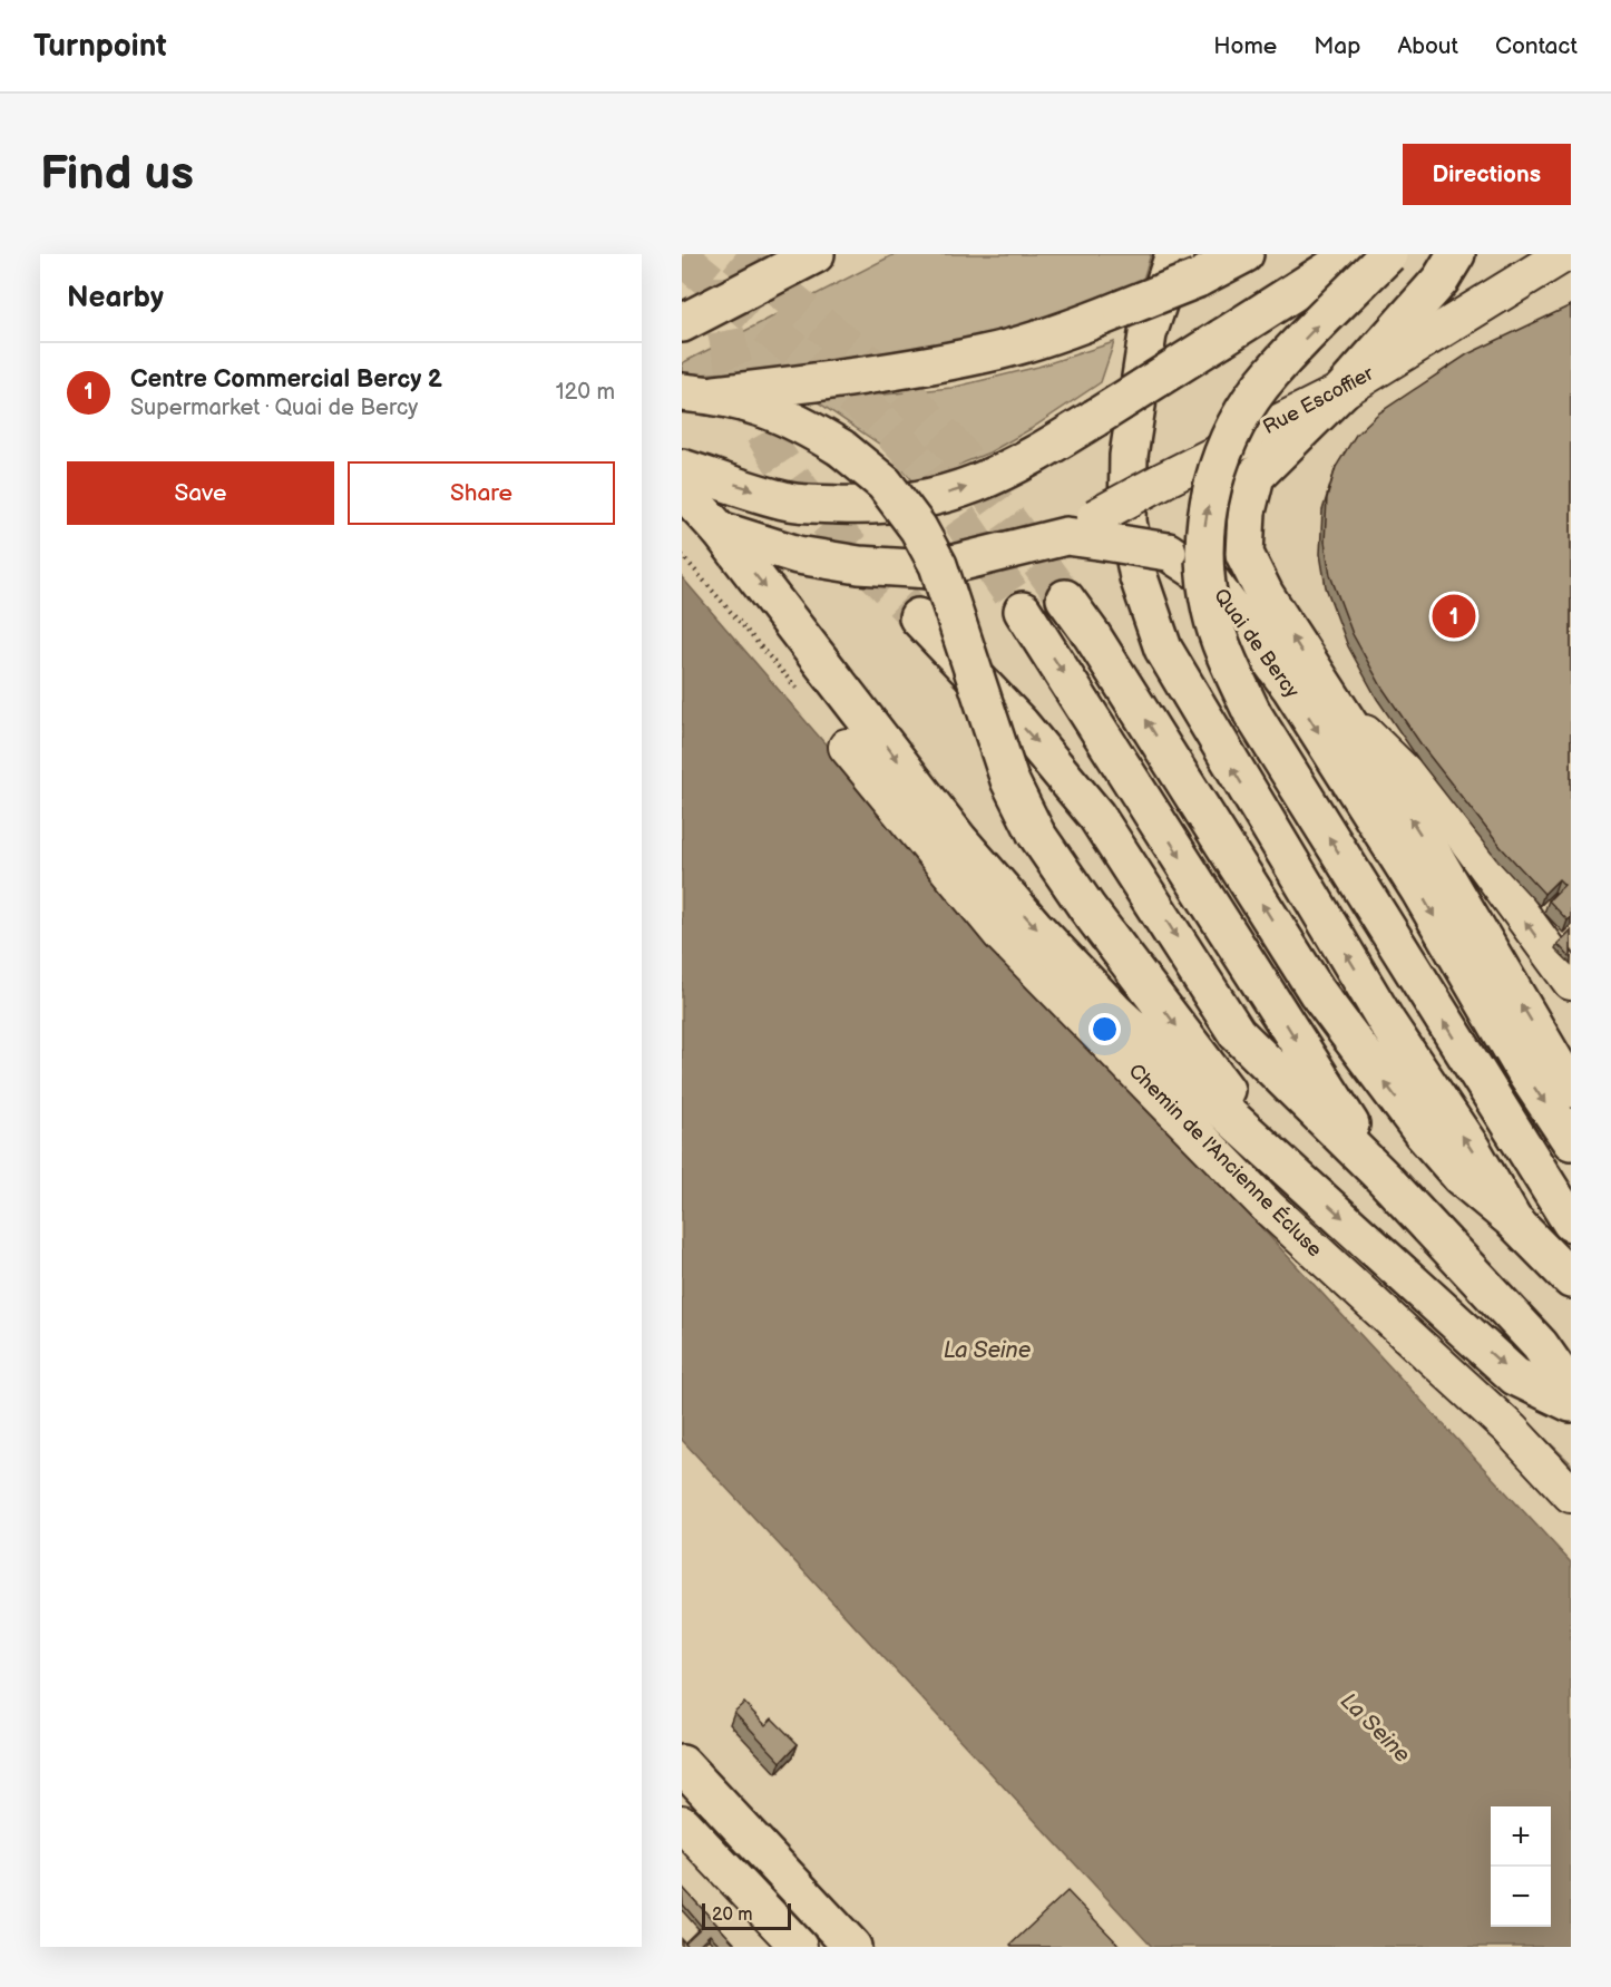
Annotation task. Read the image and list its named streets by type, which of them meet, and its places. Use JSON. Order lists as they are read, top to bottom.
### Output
{
  "streets": {
    "main road": ["Quai de Bercy"],
    "street": ["Rue Escoffier", "Chemin de l'Ancienne Écluse"]
  },
  "crossings": [
    ["Rue Escoffier", "Quai de Bercy"]
  ],
  "water": ["La Seine"],
  "scale_bar": "20 m",
  "page": {
    "header": "Turnpoint",
    "nav": [
      "Home",
      "Map",
      "About",
      "Contact"
    ],
    "buttons": [
      "Directions",
      ["Save", "Share"]
    ],
    "title": "Find us",
    "heading": "Nearby",
    "list": [
      {
        "mark": "1",
        "name": "Centre Commercial Bercy 2",
        "note": "Supermarket · Quai de Bercy",
        "value": "120 m"
      }
    ],
    "pins": "1",
    "map_buttons": ["+", "−"],
    "scale": "20 m"
  }
}
